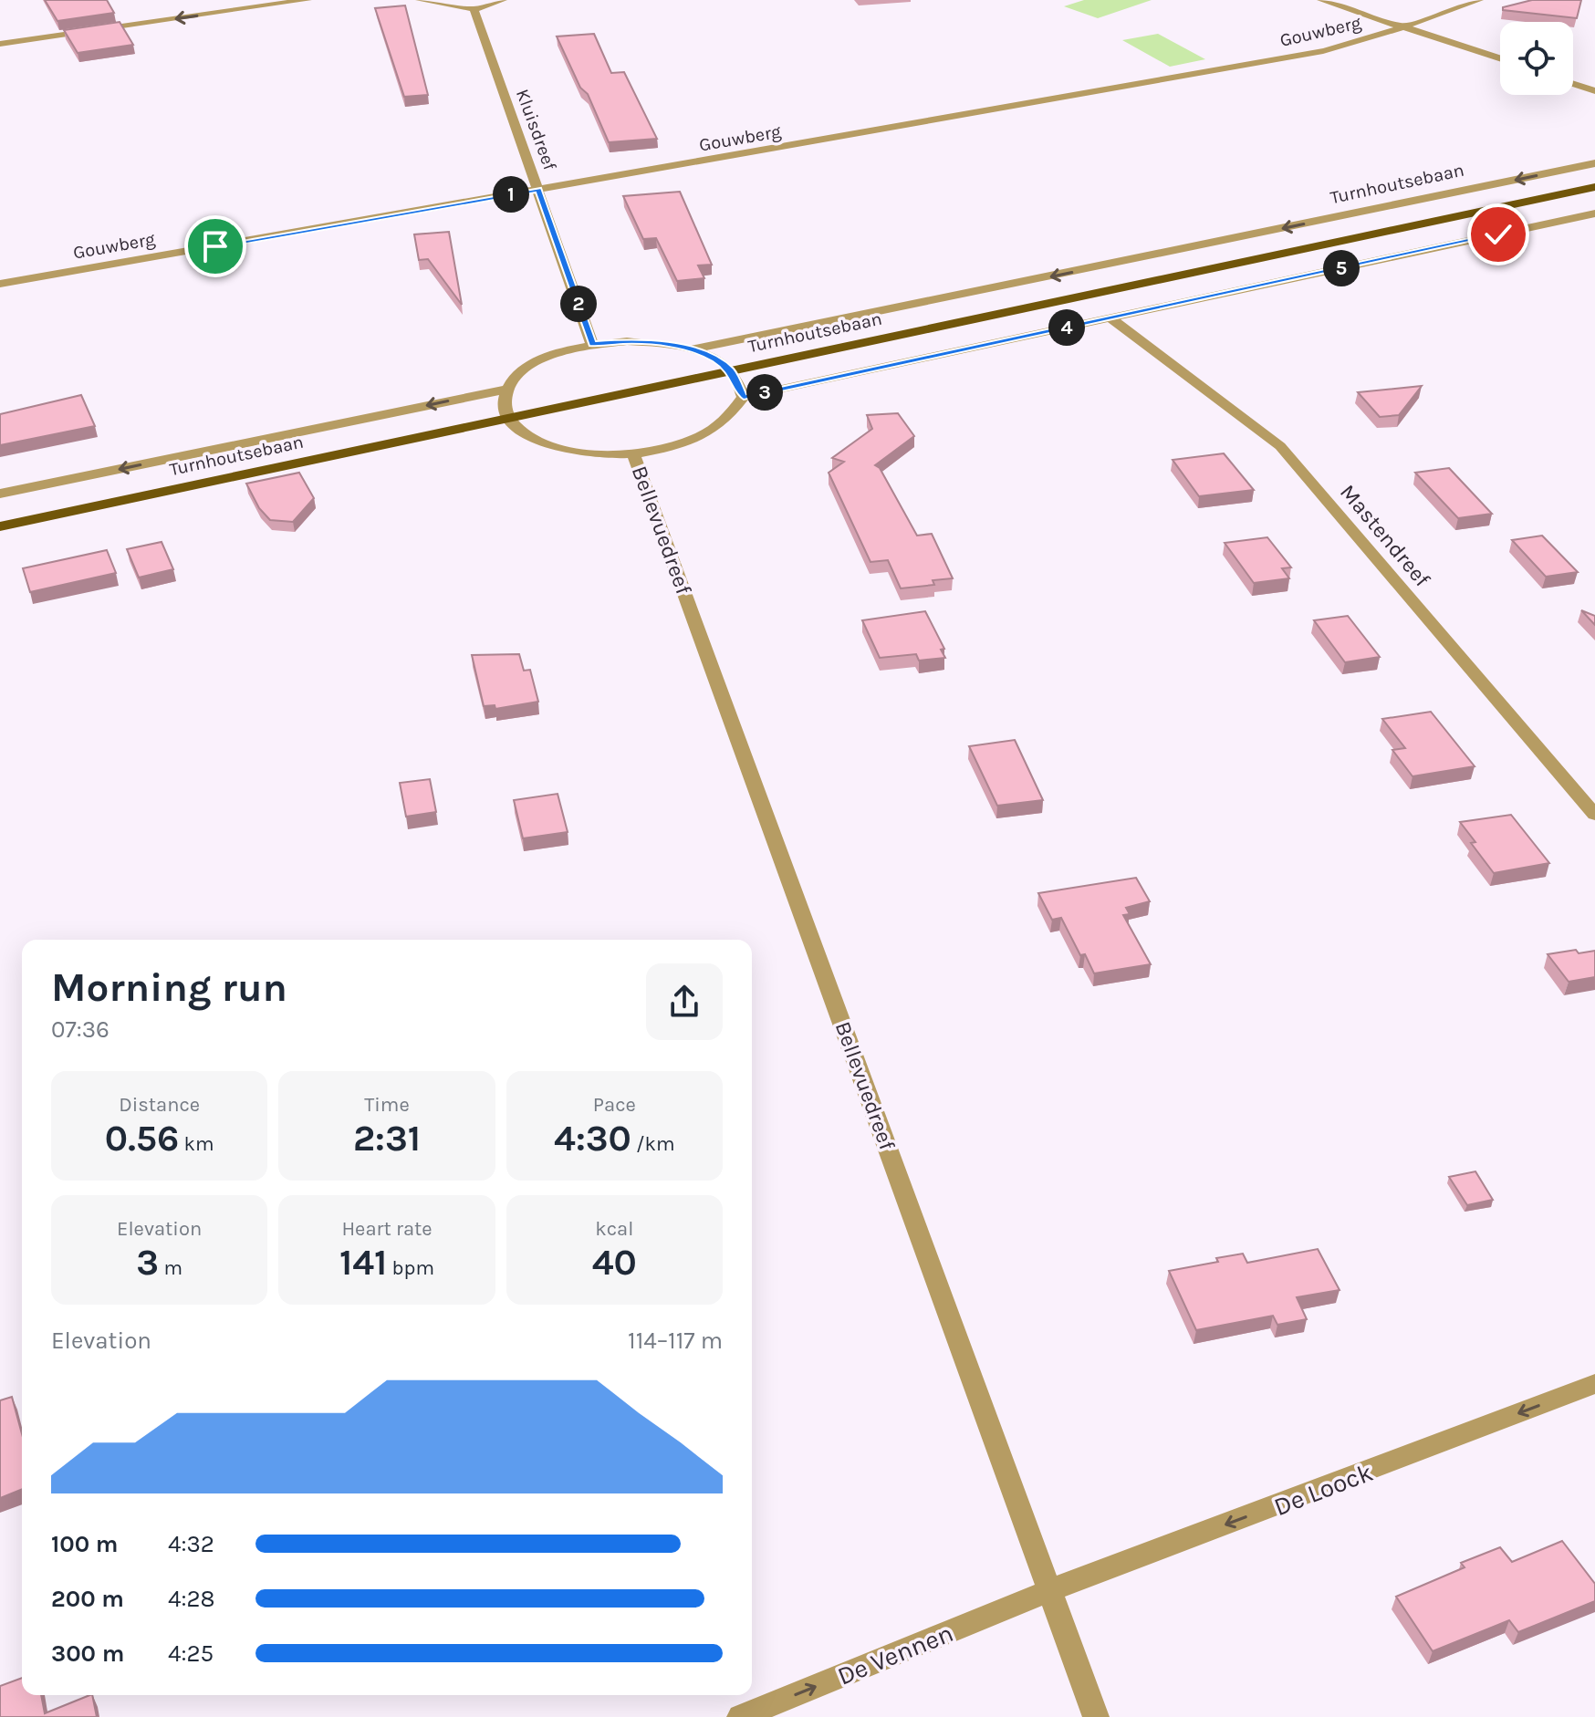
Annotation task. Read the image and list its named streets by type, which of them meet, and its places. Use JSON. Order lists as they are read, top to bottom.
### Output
{
  "streets": {
    "main road": ["Turnhoutsebaan"],
    "street": [
      "Gouwberg",
      "Kluisdreef",
      "Bellevuedreef",
      "Mastendreef",
      "De Loock",
      "De Vennen"
    ]
  },
  "crossings": [
    ["Gouwberg", "Kluisdreef"],
    ["Turnhoutsebaan", "Bellevuedreef"],
    ["Bellevuedreef", "De Loock"],
    ["Bellevuedreef", "De Vennen"],
    ["De Loock", "De Vennen"]
  ],
  "one_way": ["De Loock", "De Vennen"],
  "page": {
    "pins": [
      "1",
      "5",
      "2",
      "4",
      "3"
    ],
    "heading": ["Morning run", "07:36"],
    "stats": [
      ["Distance", "0.56 km"],
      ["Time", "2:31"],
      ["Pace", "4:30 /km"],
      ["Elevation", "3 m"],
      ["Heart rate", "141 bpm"],
      ["kcal", "40"]
    ],
    "chart": ["Elevation", "114–117 m"],
    "list": [
      {
        "name": "100 m",
        "note": "4:32"
      },
      {
        "name": "200 m",
        "note": "4:28"
      },
      {
        "name": "300 m",
        "note": "4:25"
      }
    ]
  }
}
